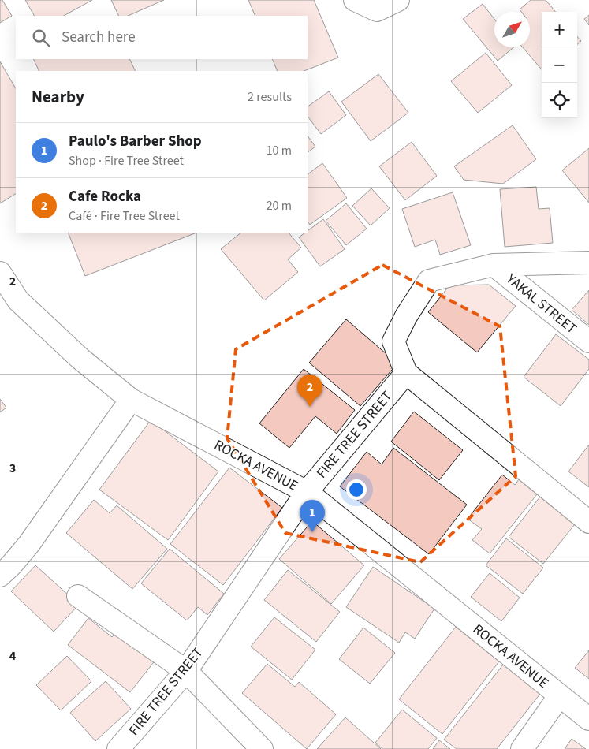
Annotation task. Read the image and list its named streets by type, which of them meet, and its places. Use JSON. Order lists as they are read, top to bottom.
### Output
{
  "streets": {
    "street": ["YAKAL STREET", "FIRE TREE STREET", "ROCKA AVENUE"]
  },
  "crossings": [
    ["FIRE TREE STREET", "ROCKA AVENUE"]
  ],
  "north": "top right",
  "page": {
    "map_buttons": ["+", "−"],
    "search": "Search here",
    "heading": ["Nearby", "2 results"],
    "list": [
      {
        "mark": "1",
        "name": "Paulo's Barber Shop",
        "note": "Shop · Fire Tree Street",
        "value": "10 m"
      },
      {
        "mark": "2",
        "name": "Cafe Rocka",
        "note": "Café · Fire Tree Street",
        "value": "20 m"
      }
    ],
    "pins": ["2", "1"]
  },
  "grid": {
    "rows": ["2", "3", "4"]
  }
}
